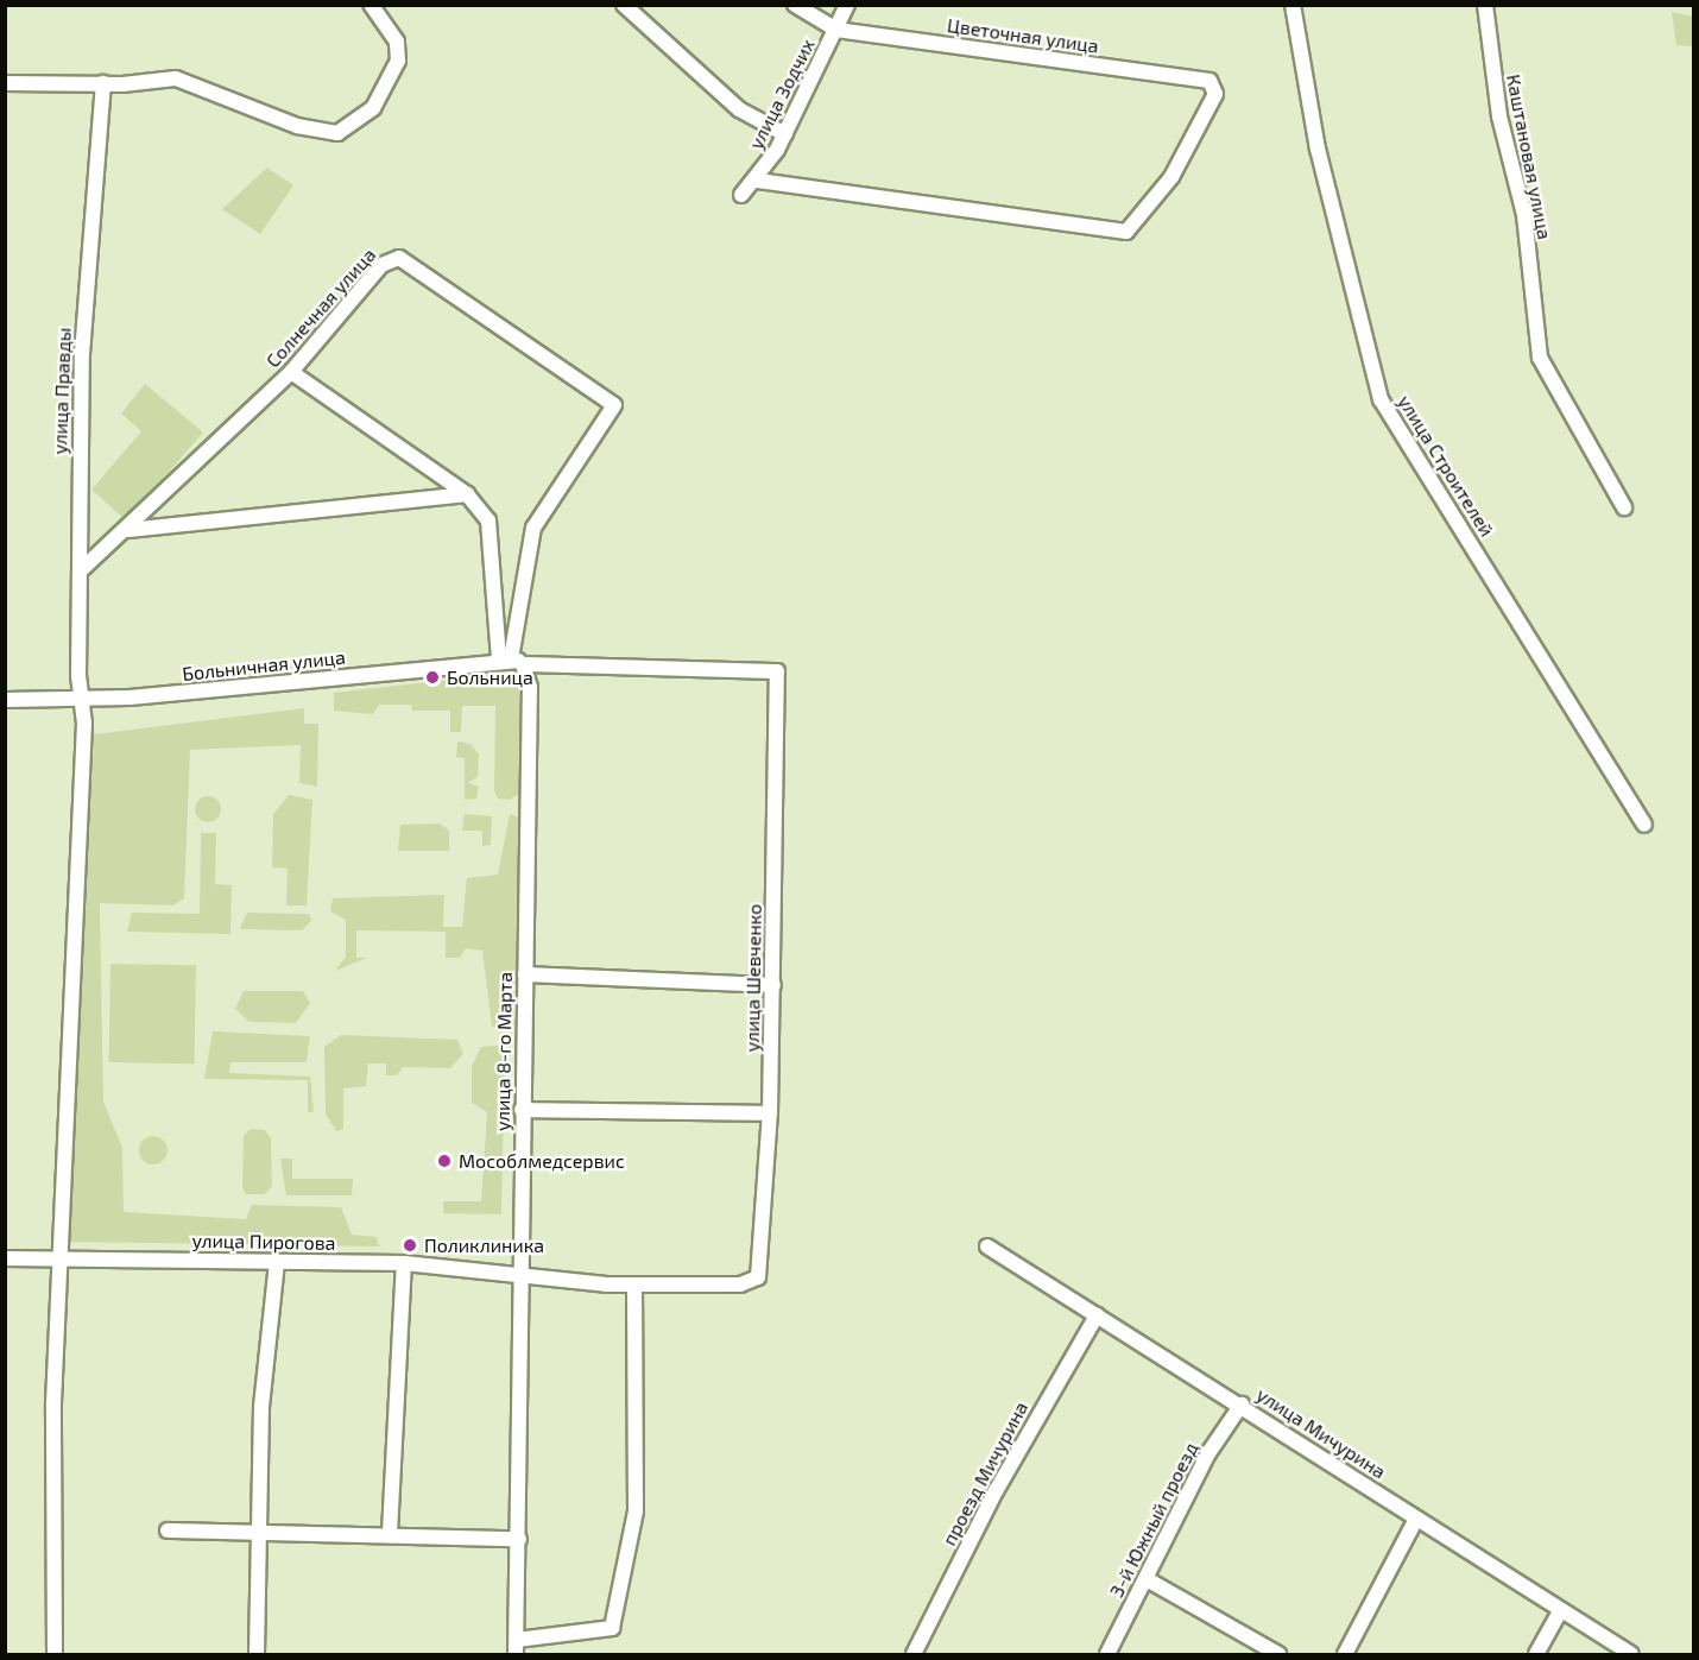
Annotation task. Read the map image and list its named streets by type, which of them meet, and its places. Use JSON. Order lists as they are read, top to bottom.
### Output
{
  "streets": {
    "street": [
      "Цветочная улица",
      "улица Зодчих",
      "Каштановая улица",
      "Солнечная улица",
      "улица Правды",
      "улица Строителей",
      "Больничная улица",
      "улица Шевченко",
      "улица 8-го Марта",
      "улица Пирогова",
      "улица Мичурина",
      "проезд Мичурина",
      "3-й Южный проезд"
    ]
  },
  "crossings": [
    ["Цветочная улица", "улица Зодчих"],
    ["Солнечная улица", "улица Правды"],
    ["Солнечная улица", "Больничная улица"],
    ["Солнечная улица", "улица 8-го Марта"],
    ["улица Правды", "Больничная улица"],
    ["улица Правды", "улица Пирогова"],
    ["Больничная улица", "улица Шевченко"],
    ["Больничная улица", "улица 8-го Марта"],
    ["улица Шевченко", "улица Пирогова"],
    ["улица 8-го Марта", "улица Пирогова"],
    ["улица Мичурина", "проезд Мичурина"],
    ["улица Мичурина", "3-й Южный проезд"]
  ],
  "places": ["Больница", "Мособлмедсервис", "Поликлиника"]
}
